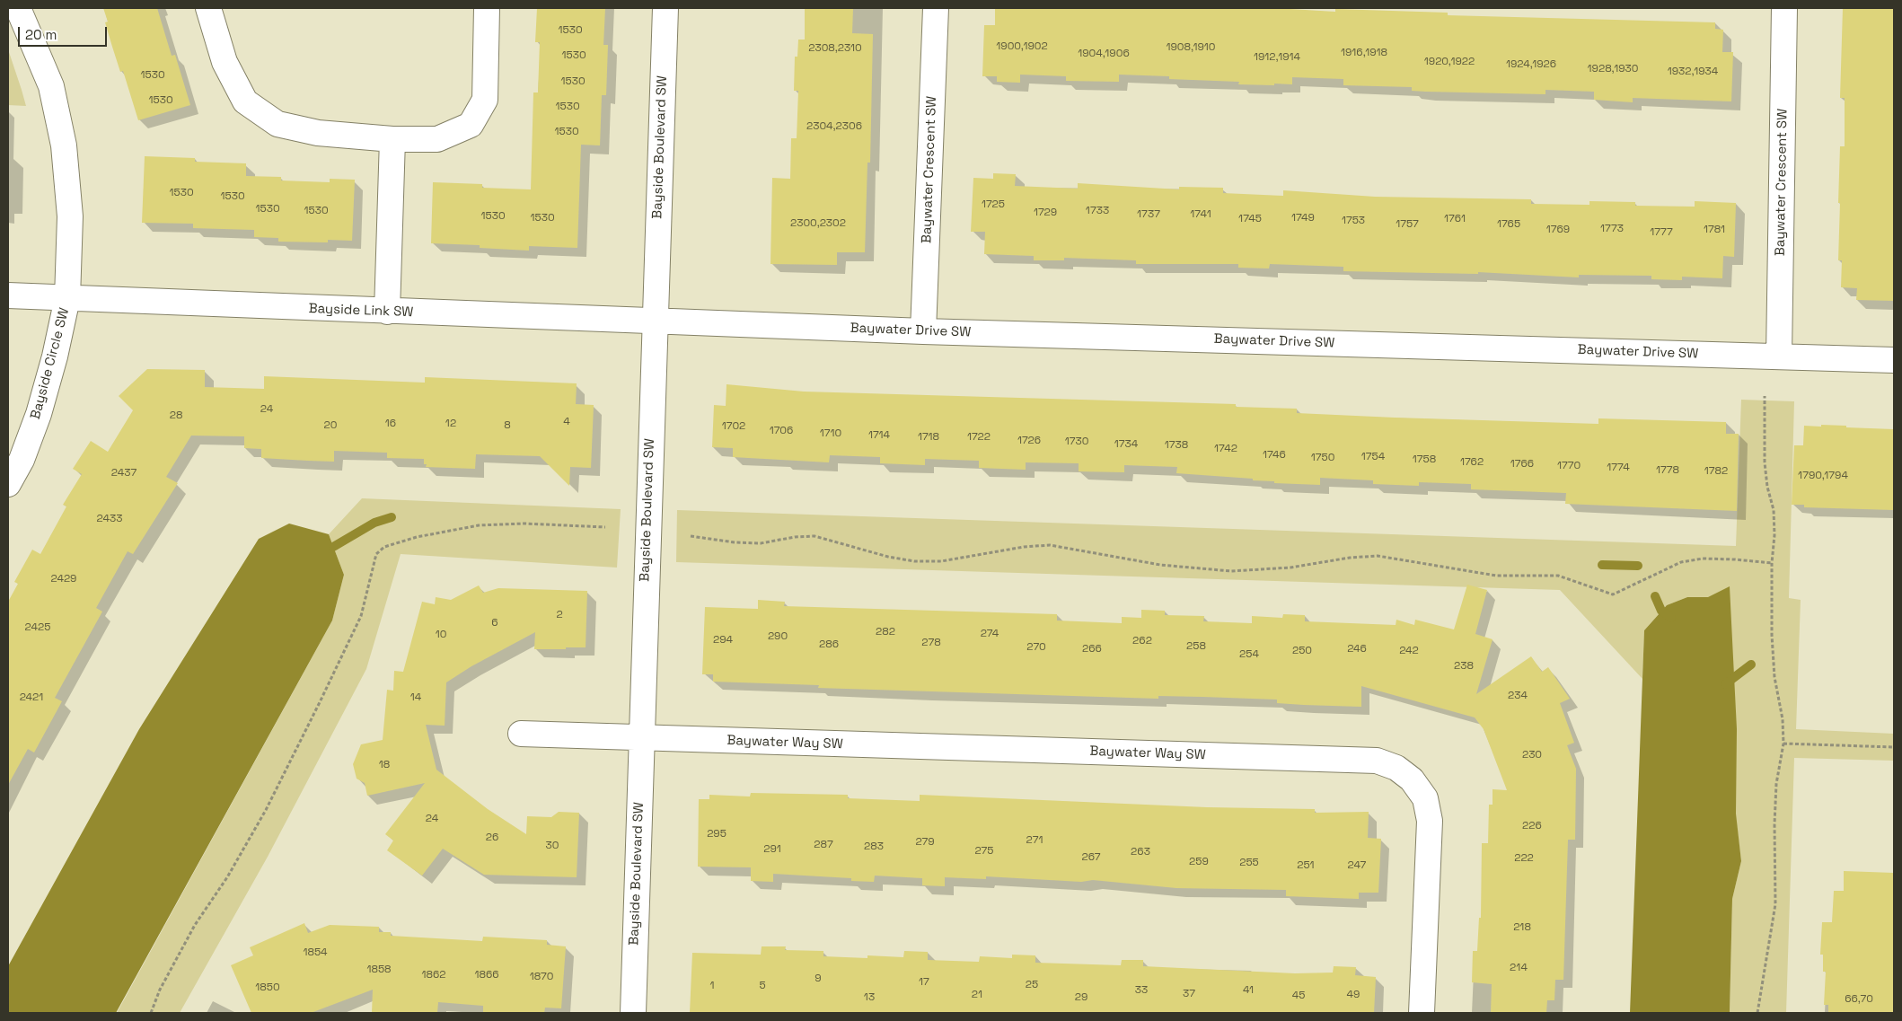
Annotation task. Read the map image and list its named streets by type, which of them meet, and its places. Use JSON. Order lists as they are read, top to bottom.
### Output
{
  "streets": {
    "street": [
      "Bayside Boulevard SW",
      "Baywater Crescent SW",
      "Bayside Link SW",
      "Baywater Drive SW",
      "Bayside Circle SW",
      "Baywater Way SW"
    ]
  },
  "crossings": [
    ["Bayside Boulevard SW", "Bayside Link SW"],
    ["Bayside Boulevard SW", "Baywater Drive SW"],
    ["Bayside Boulevard SW", "Baywater Way SW"],
    ["Baywater Crescent SW", "Baywater Drive SW"],
    ["Bayside Link SW", "Baywater Drive SW"],
    ["Bayside Link SW", "Bayside Circle SW"]
  ],
  "house_numbers": [
    "1530",
    "1900,1902",
    "1908,1910",
    "2308,2310",
    "1916,1918",
    "1904,1906",
    "1530",
    "1912,1914",
    "1920,1922",
    "1924,1926",
    "1928,1930",
    "1932,1934",
    "1530",
    "1530",
    "1530",
    "1530",
    "2304,2306",
    "1530",
    "1530",
    "1530",
    "1725",
    "1530",
    "1530",
    "1733",
    "1729",
    "1737",
    "1741",
    "1530",
    "1530",
    "1749",
    "1745",
    "1761",
    "1753",
    "2300,2302",
    "1757",
    "1765",
    "1773",
    "1769",
    "1781",
    "1777",
    "24",
    "28",
    "4",
    "16",
    "12",
    "20",
    "8",
    "1702",
    "1706",
    "1710",
    "1714",
    "1718",
    "1722",
    "1726",
    "1730",
    "1734",
    "1738",
    "1742",
    "1746",
    "1754",
    "1750",
    "1758",
    "1762",
    "1766",
    "1770",
    "1774",
    "1778",
    "1782",
    "2437",
    "1790,1794",
    "2433",
    "2429",
    "2",
    "6",
    "2425",
    "282",
    "274",
    "10",
    "290",
    "294",
    "262",
    "278",
    "286",
    "258",
    "270",
    "266",
    "246",
    "250",
    "242",
    "254",
    "238",
    "234",
    "2421",
    "14",
    "230",
    "18",
    "24",
    "226",
    "295",
    "26",
    "271",
    "279",
    "287",
    "30",
    "283",
    "291",
    "275",
    "263",
    "267",
    "222",
    "259",
    "255",
    "251",
    "247",
    "218",
    "1854",
    "214",
    "1858",
    "1862",
    "1866",
    "1870",
    "9",
    "17",
    "25",
    "1",
    "5",
    "1850",
    "33",
    "41",
    "37",
    "21",
    "49",
    "45",
    "13",
    "29",
    "66,70"
  ],
  "scale_bar": "20 m"
}
